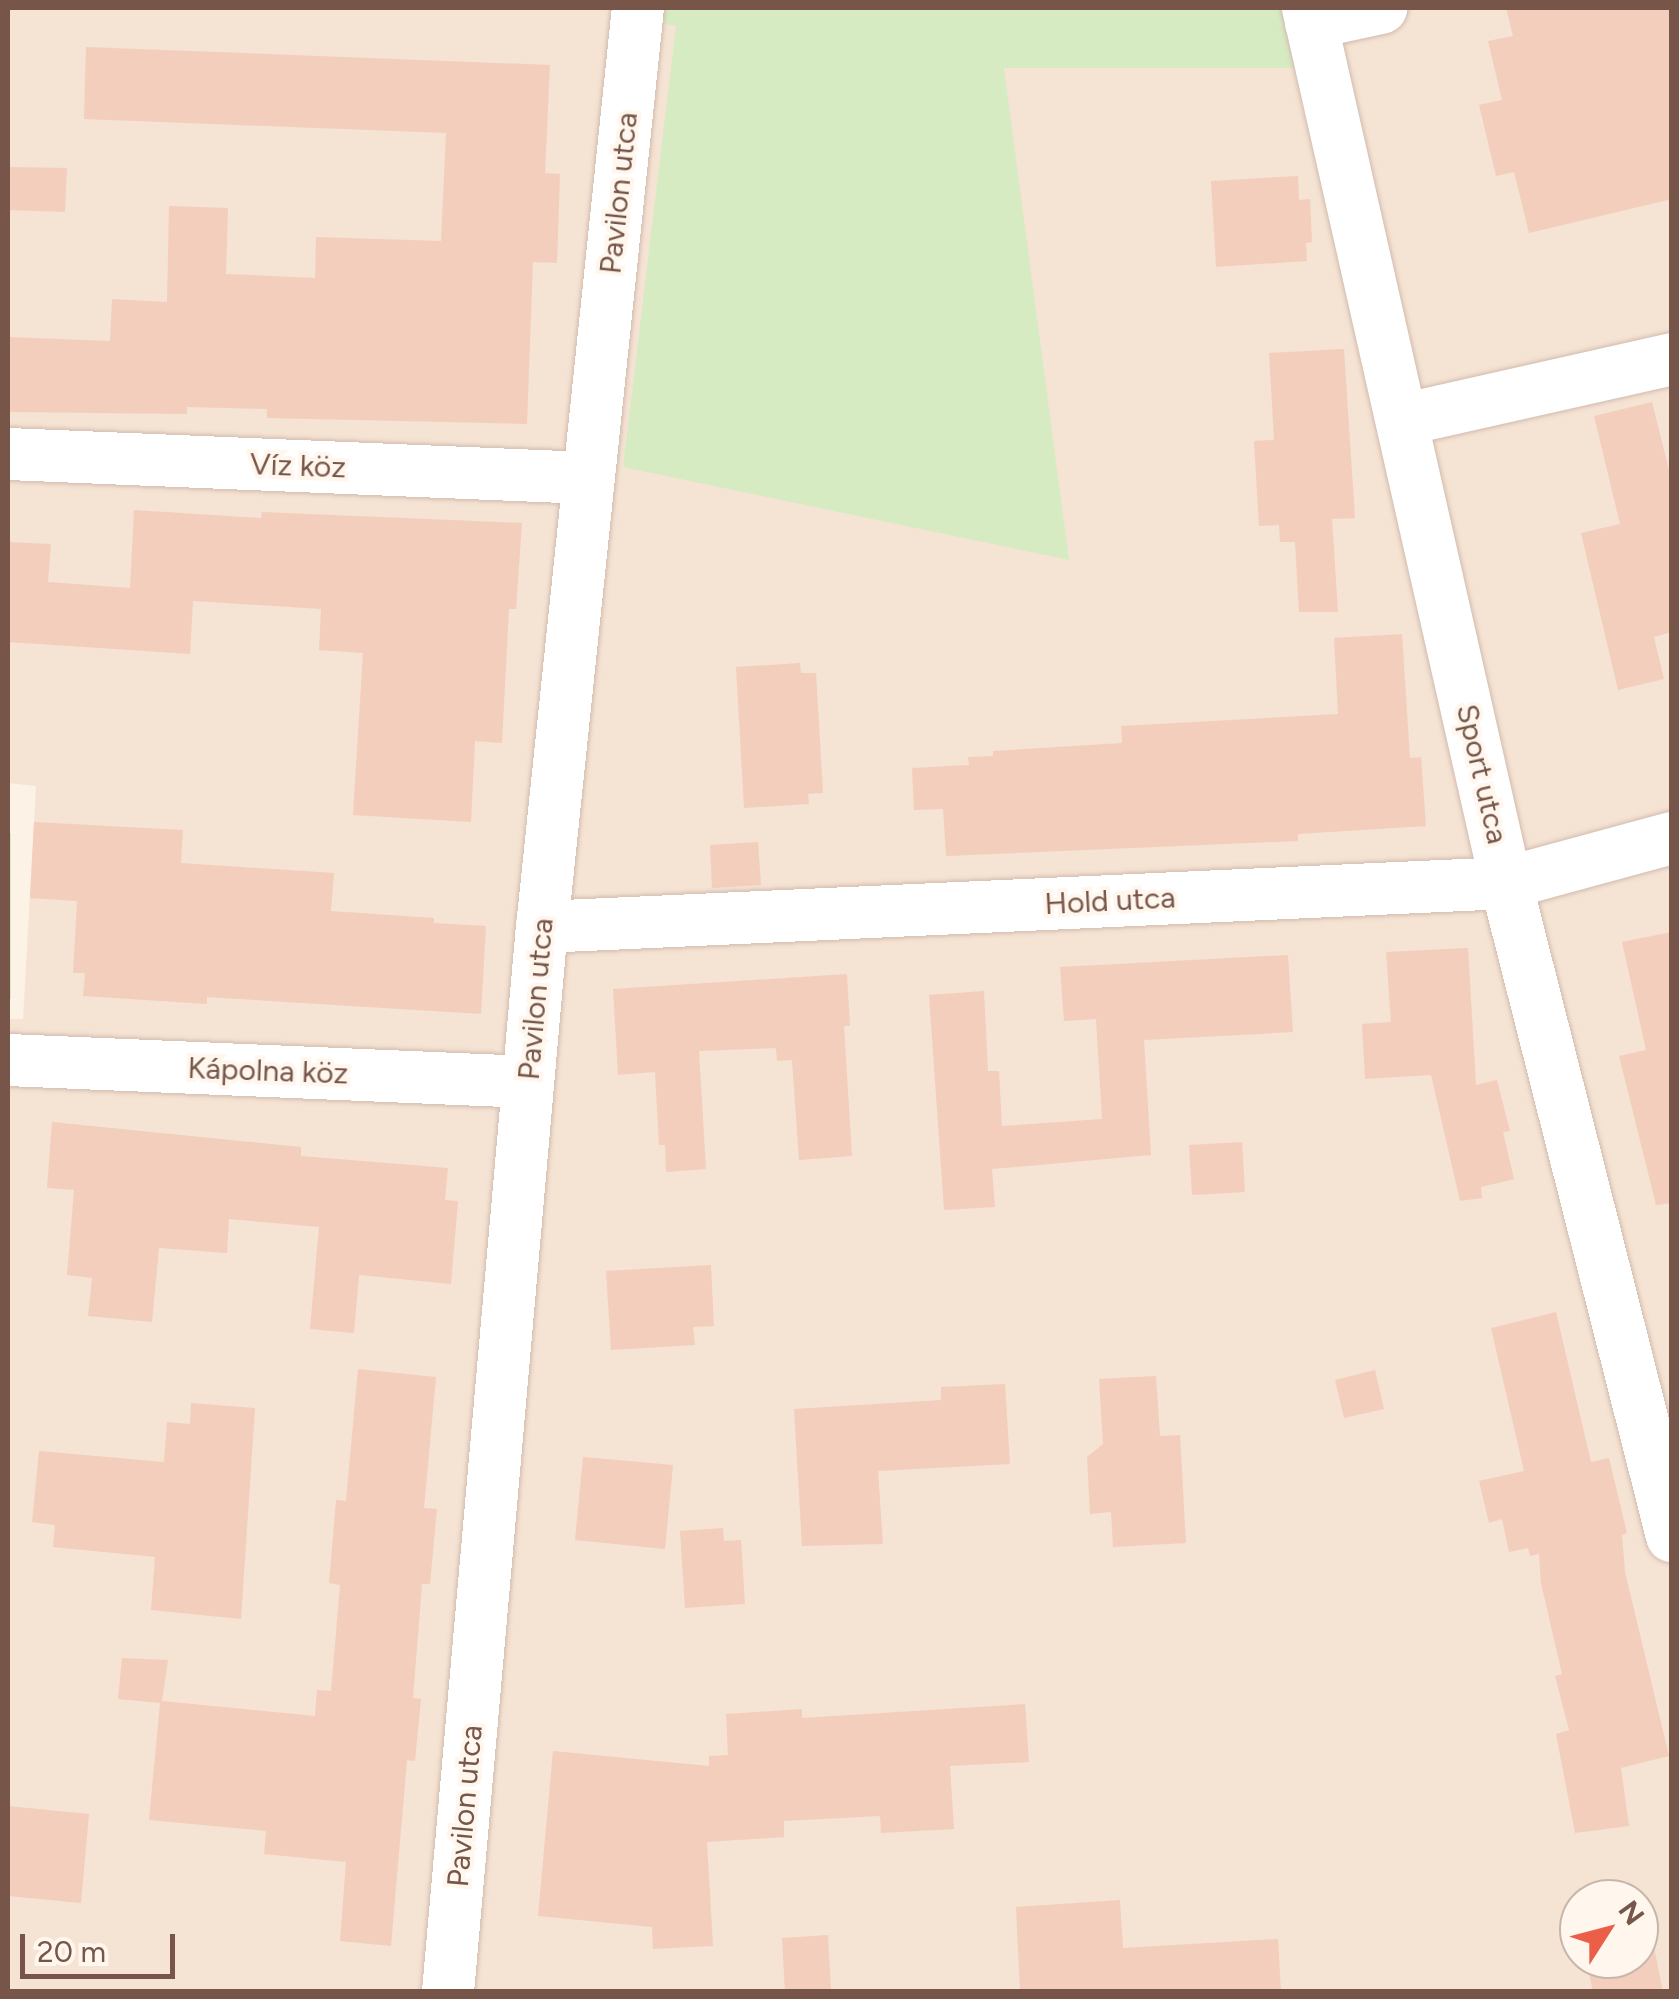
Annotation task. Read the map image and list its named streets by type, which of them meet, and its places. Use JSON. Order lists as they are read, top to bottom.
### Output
{
  "streets": {
    "street": [
      "Pavilon utca",
      "Víz köz",
      "Sport utca",
      "Hold utca",
      "Kápolna köz"
    ]
  },
  "crossings": [
    ["Pavilon utca", "Víz köz"],
    ["Pavilon utca", "Hold utca"],
    ["Pavilon utca", "Kápolna köz"],
    ["Sport utca", "Hold utca"]
  ],
  "scale_bar": "20 m",
  "north": "top right"
}
